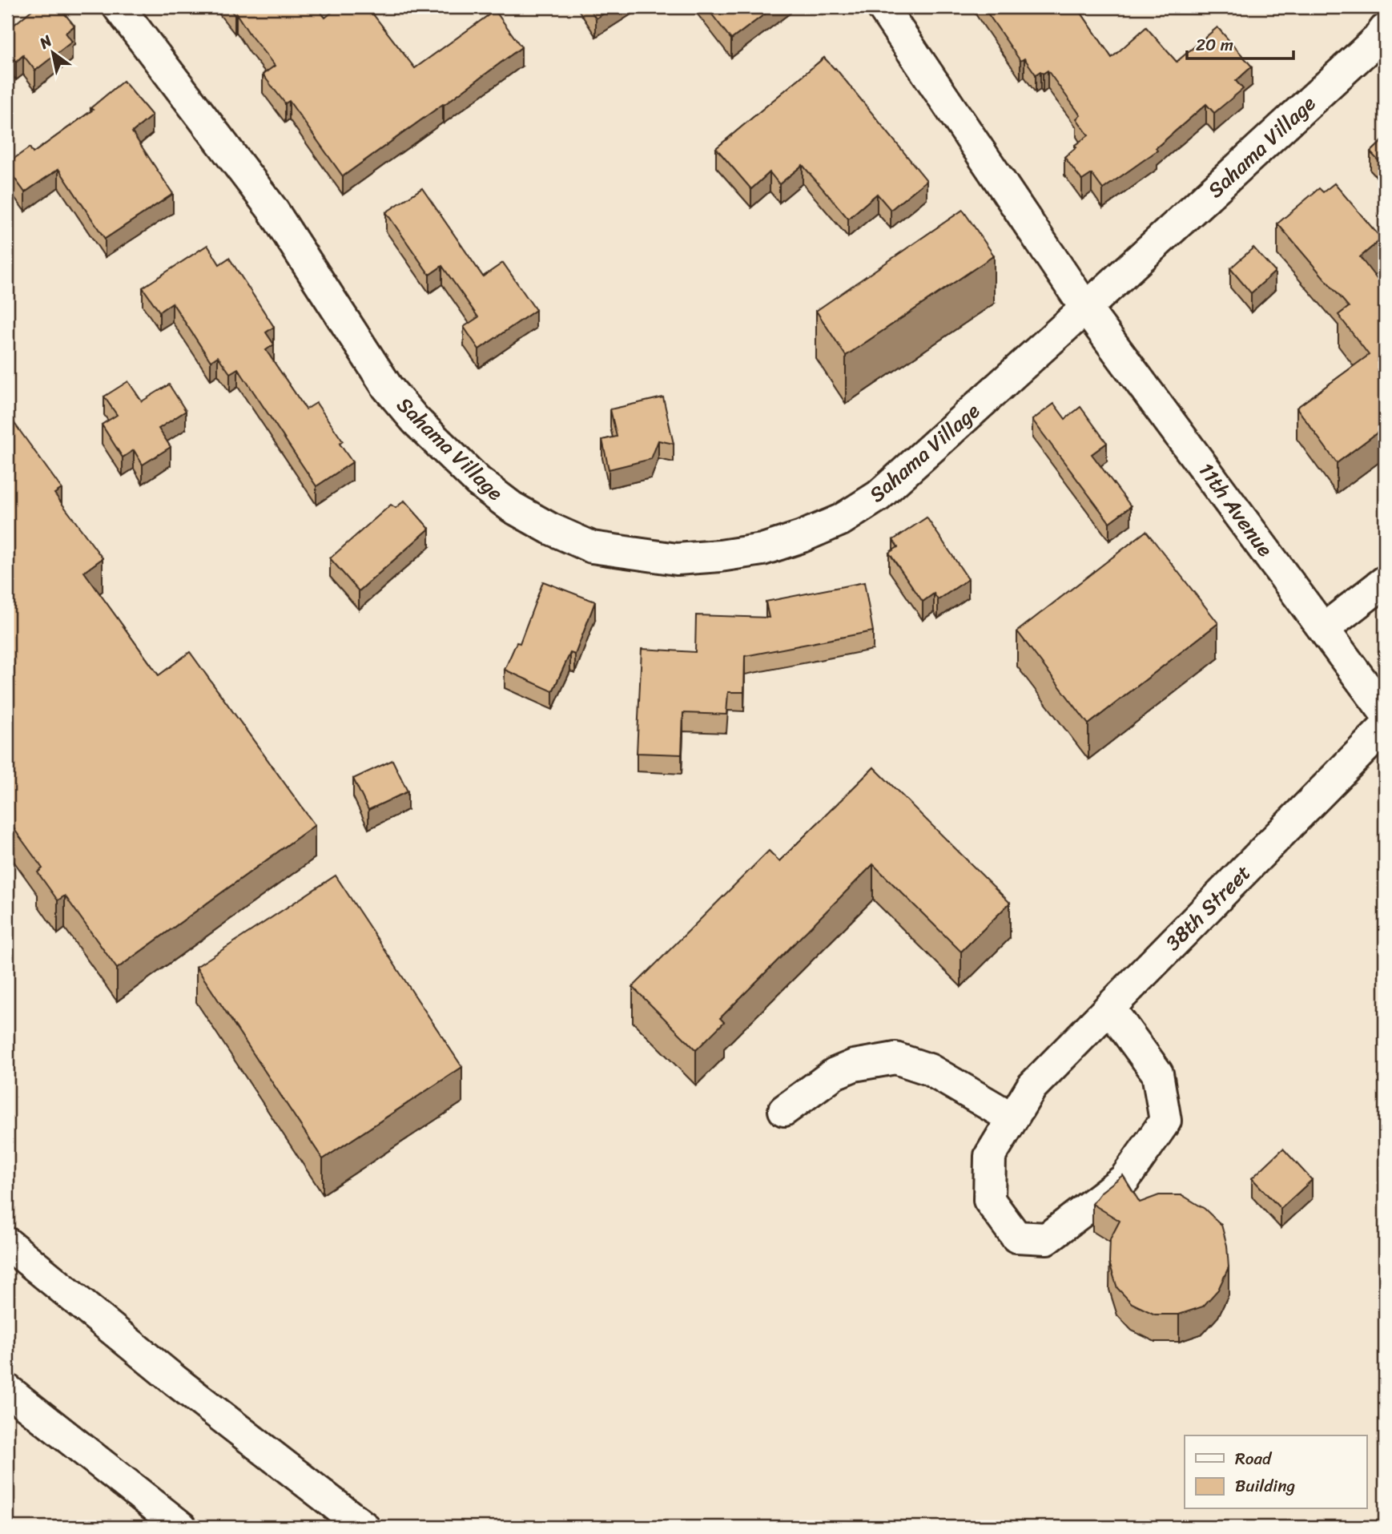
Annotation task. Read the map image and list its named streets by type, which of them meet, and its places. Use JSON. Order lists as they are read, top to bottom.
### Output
{
  "streets": {
    "main road": ["Sahama Village", "11th Avenue", "38th Street"]
  },
  "crossings": [
    ["Sahama Village", "11th Avenue"]
  ],
  "legend": ["Road", "Building"],
  "scale_bar": "20 m",
  "north": "top left"
}
